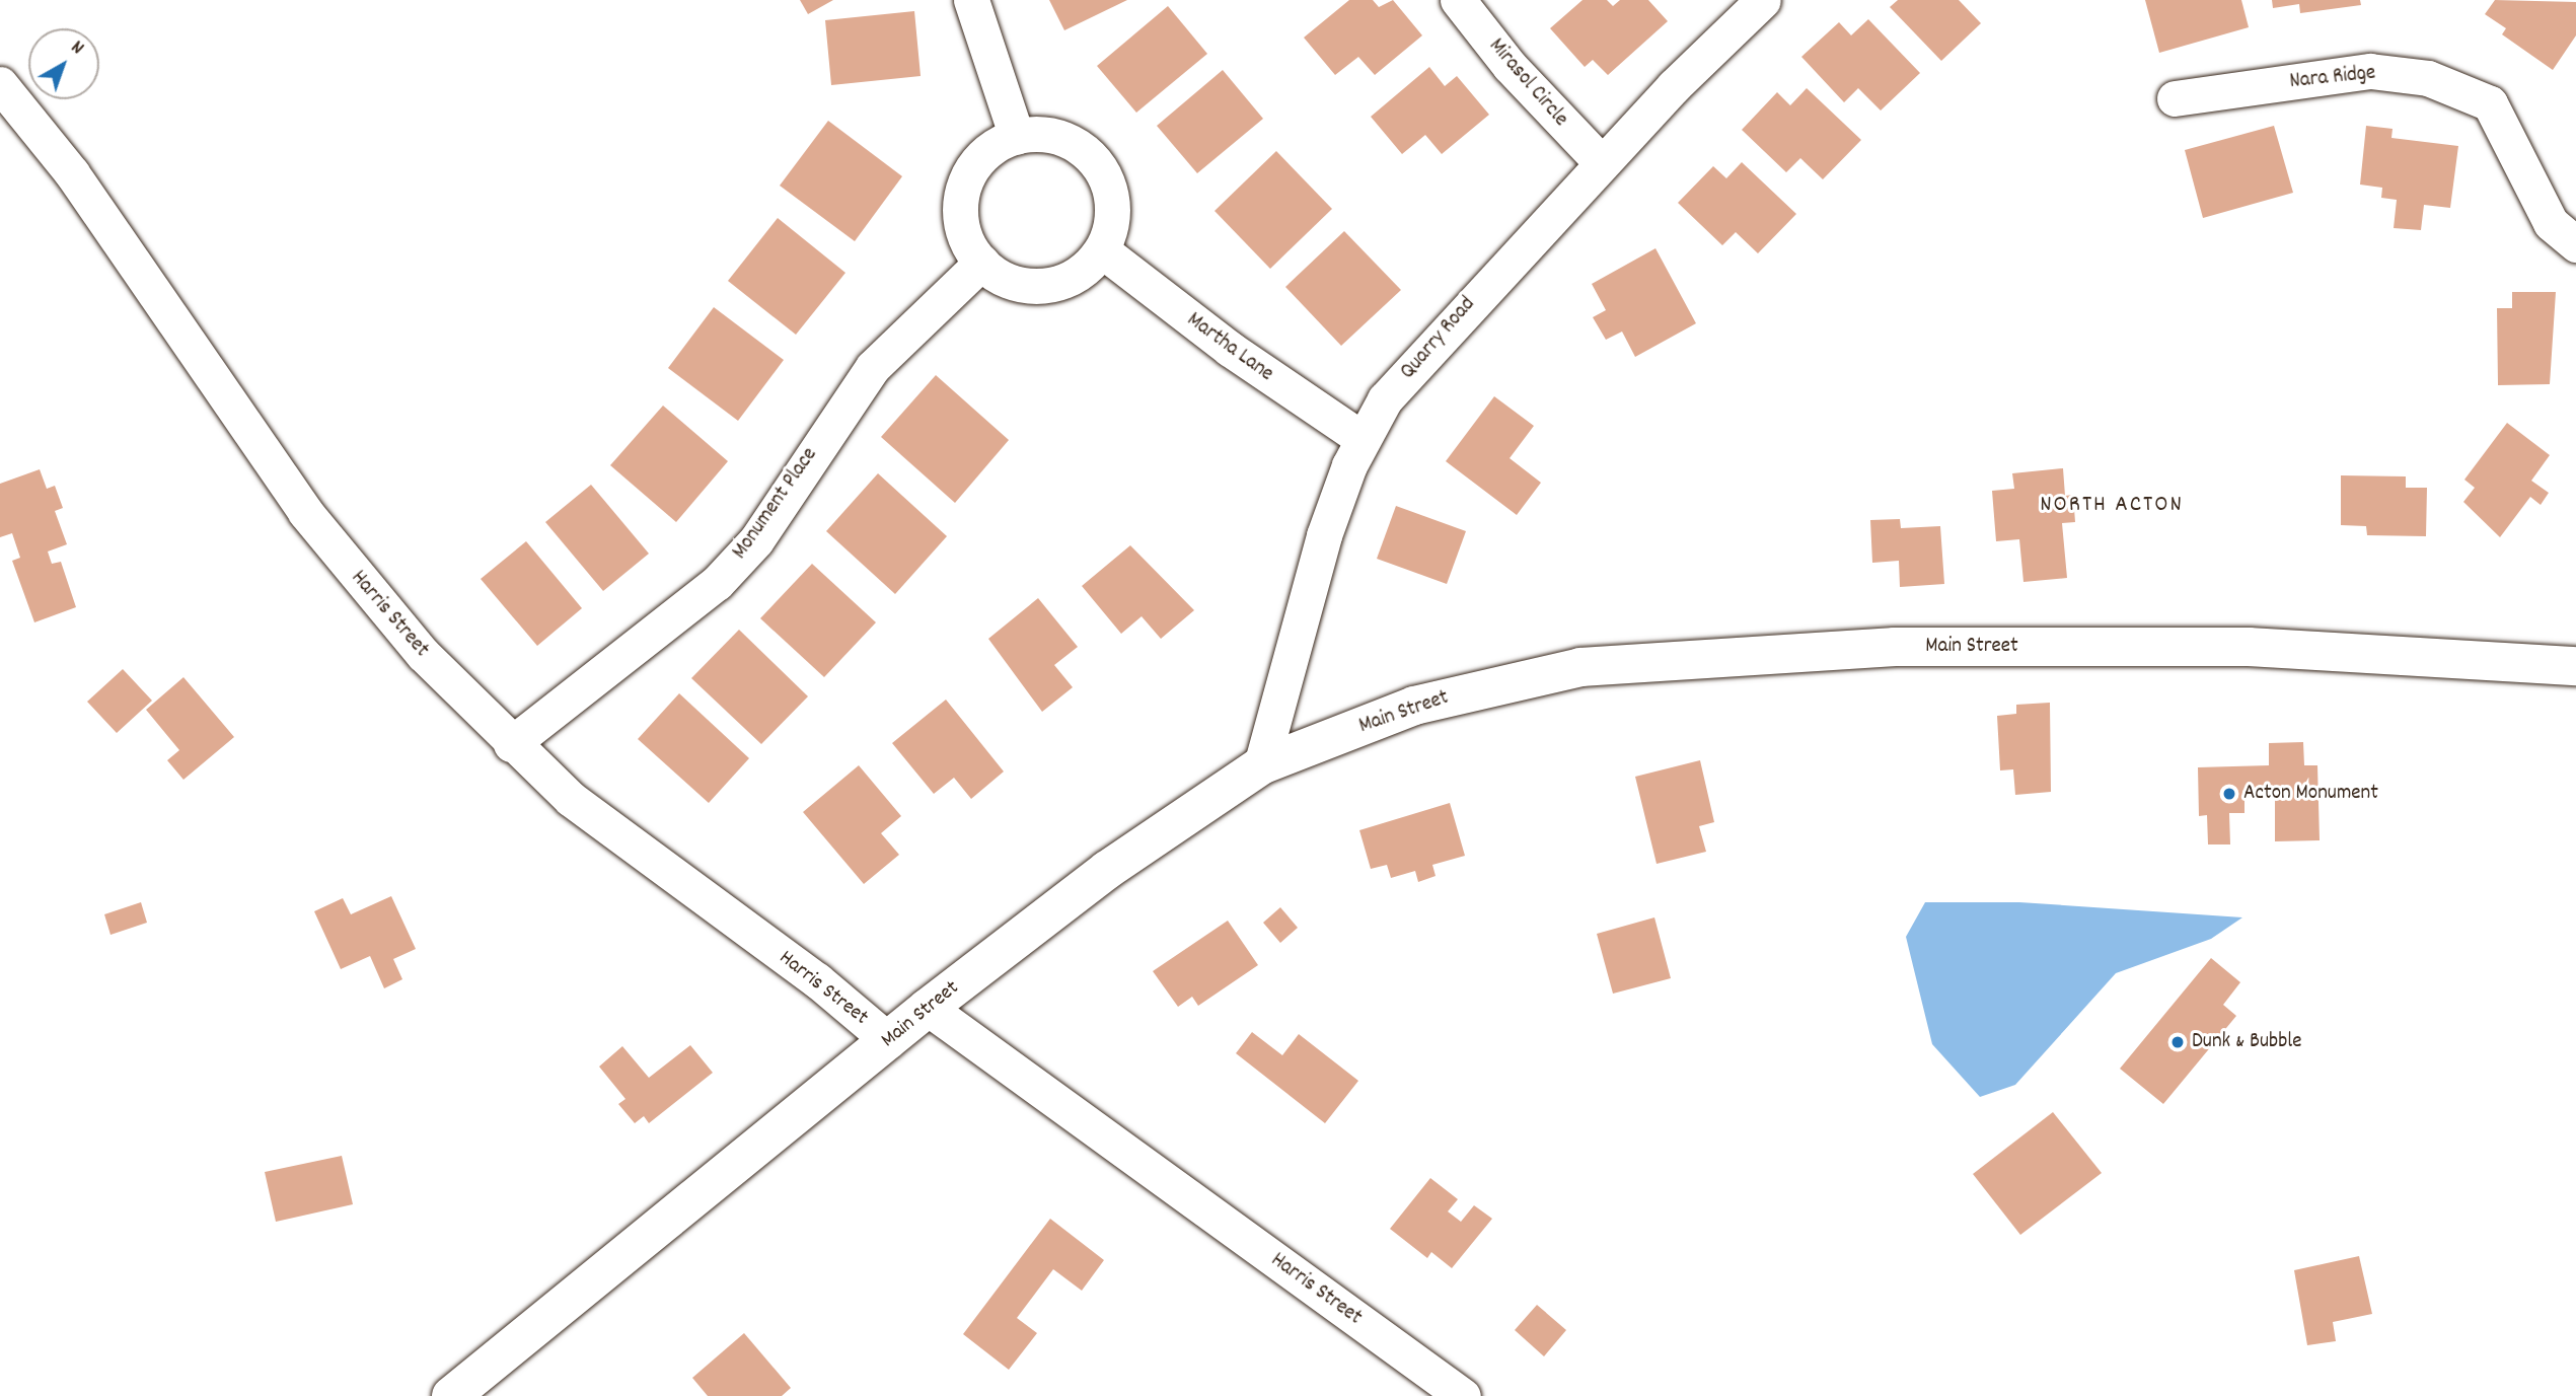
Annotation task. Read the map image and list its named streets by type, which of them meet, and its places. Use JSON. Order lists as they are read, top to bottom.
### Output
{
  "streets": {
    "main road": ["Main Street"],
    "street": [
      "Nara Ridge",
      "Mirasol Circle",
      "Quarry Road",
      "Martha Lane",
      "Monument Place",
      "Harris Street"
    ]
  },
  "crossings": [
    ["Mirasol Circle", "Quarry Road"],
    ["Quarry Road", "Martha Lane"],
    ["Quarry Road", "Main Street"],
    ["Martha Lane", "Monument Place"],
    ["Monument Place", "Harris Street"],
    ["Harris Street", "Main Street"]
  ],
  "districts": ["NORTH ACTON"],
  "places": ["Acton Monument", "Dunk & Bubble"],
  "north": "top right"
}
